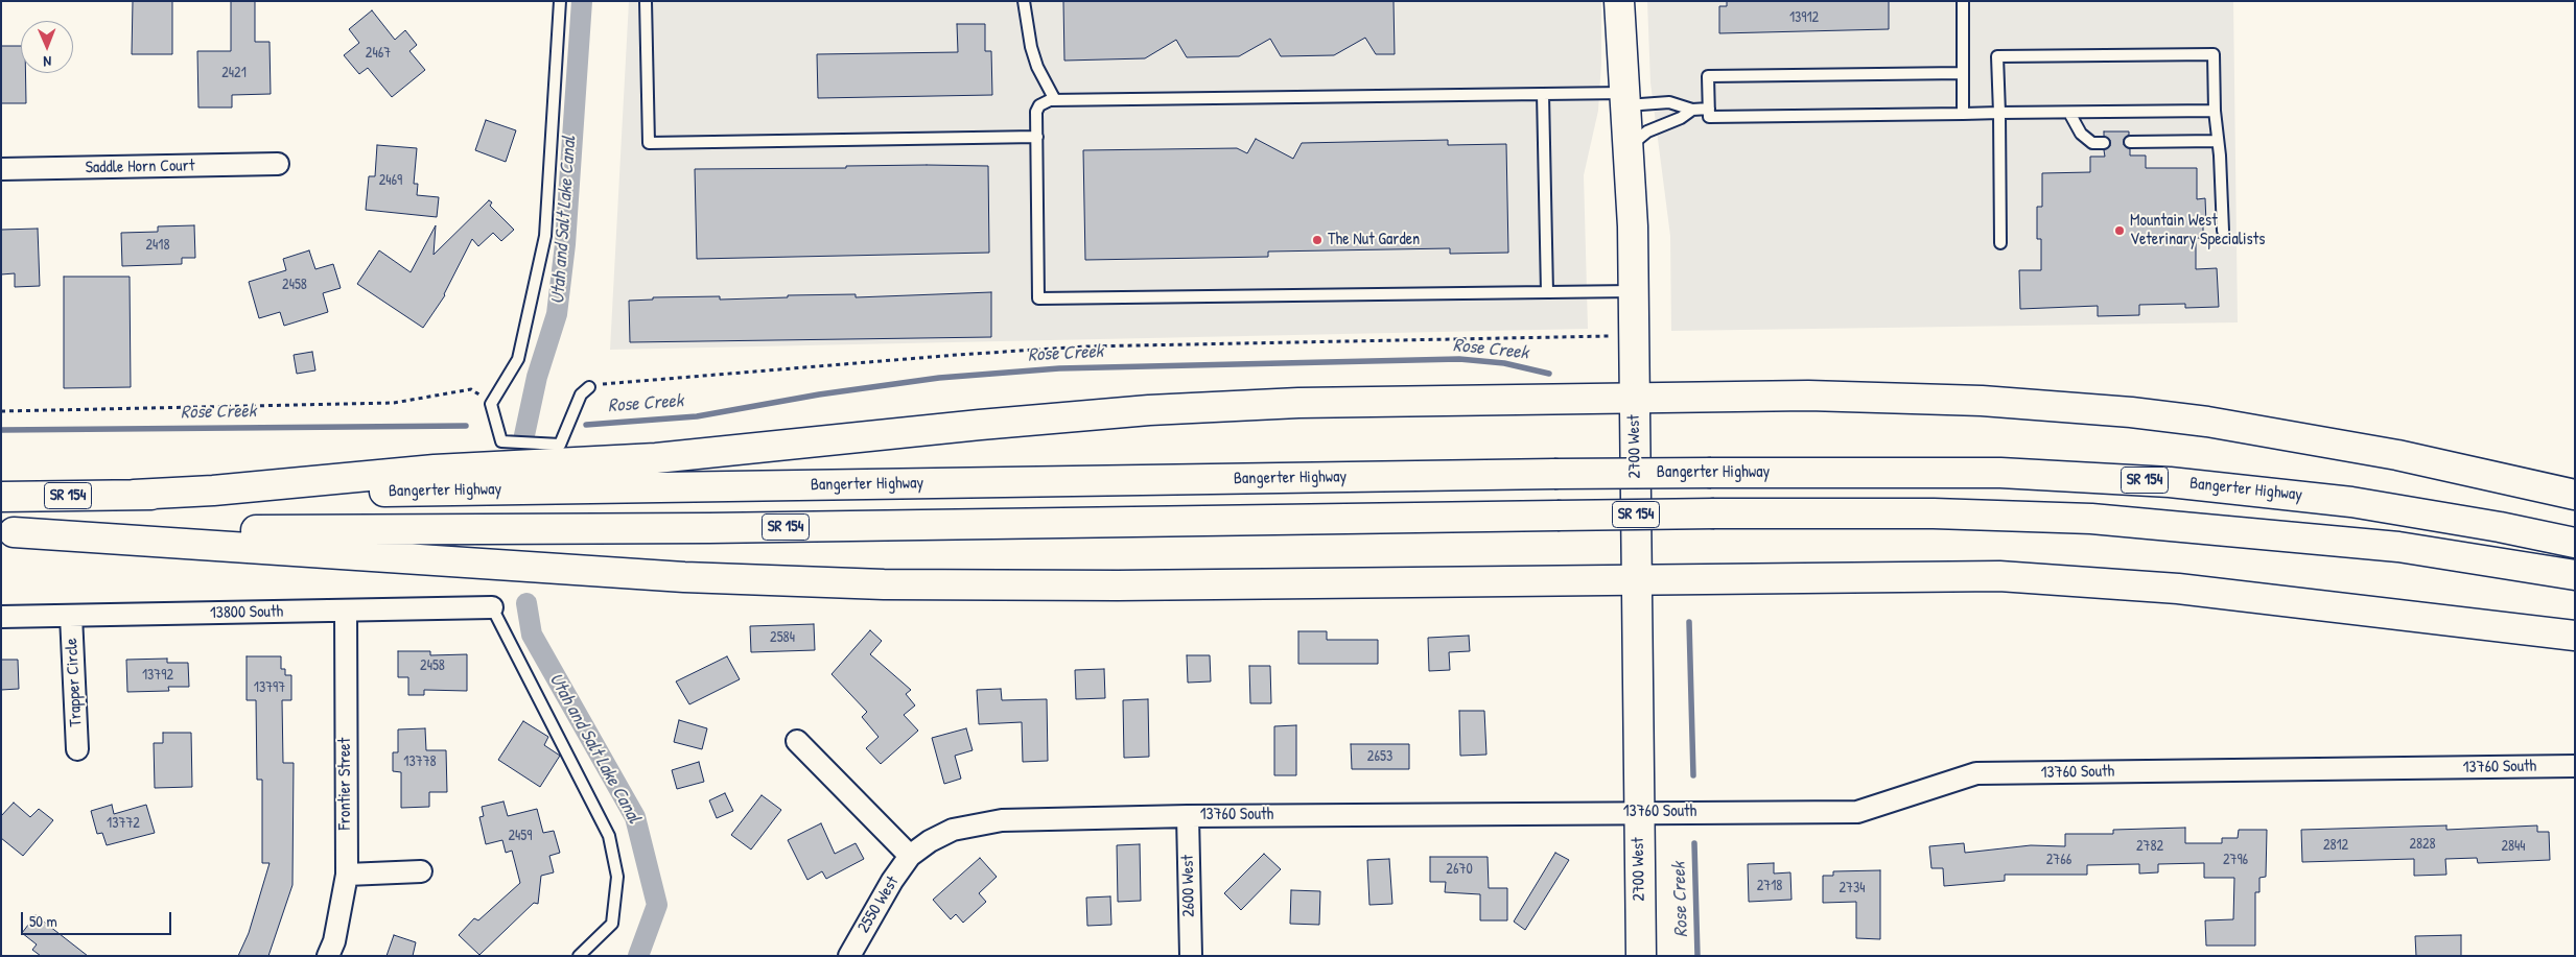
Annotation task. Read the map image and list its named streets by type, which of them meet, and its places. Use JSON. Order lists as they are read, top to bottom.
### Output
{
  "streets": {
    "main road": ["2700 West", "Bangerter Highway", "SR 154"],
    "street": [
      "Saddle Horn Court",
      "13800 South",
      "Trapper Circle",
      "13760 South",
      "Frontier Street",
      "2600 West",
      "2550 West"
    ]
  },
  "crossings": [
    ["2700 West", "13760 South"],
    ["13800 South", "Trapper Circle"],
    ["13800 South", "Frontier Street"],
    ["13760 South", "2600 West"],
    ["13760 South", "2550 West"]
  ],
  "water": ["Utah and Salt Lake Canal", "Rose Creek"],
  "places": ["Mountain West Veterinary Specialists", "The Nut Garden"],
  "house_numbers": [
    "13912",
    "2467",
    "2421",
    "2469",
    "2418",
    "2458",
    "2584",
    "2458",
    "13792",
    "13797",
    "2653",
    "13778",
    "13772",
    "2459",
    "2828",
    "2812",
    "2782",
    "2844",
    "2766",
    "2796",
    "2670",
    "2718",
    "2734"
  ],
  "scale_bar": "50 m",
  "north": "bottom"
}
